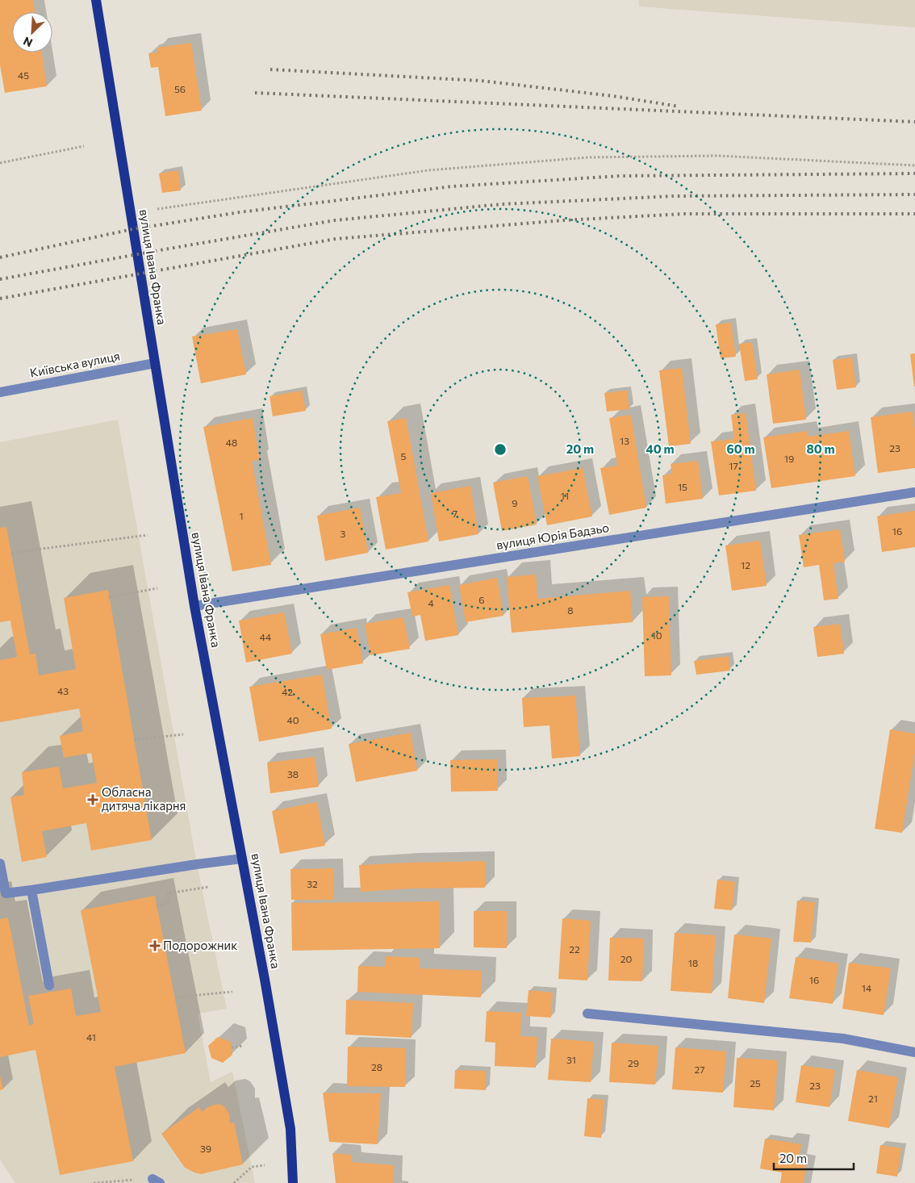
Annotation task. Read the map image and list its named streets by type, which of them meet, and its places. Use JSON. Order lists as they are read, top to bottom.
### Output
{
  "streets": {
    "main road": ["вулиця Івана Франка"],
    "street": ["Київська вулиця", "вулиця Юрія Бадзьо"]
  },
  "crossings": [
    ["вулиця Івана Франка", "Київська вулиця"],
    ["вулиця Івана Франка", "вулиця Юрія Бадзьо"]
  ],
  "places": {
    "health": ["Обласна дитяча лікарня", "Подорожник"]
  },
  "house_numbers": [
    "45",
    "56",
    "13",
    "48",
    "23",
    "5",
    "19",
    "17",
    "15",
    "11",
    "9",
    "7",
    "1",
    "16",
    "3",
    "12",
    "6",
    "4",
    "8",
    "10",
    "44",
    "43",
    "42",
    "40",
    "38",
    "32",
    "22",
    "20",
    "18",
    "16",
    "14",
    "41",
    "31",
    "29",
    "28",
    "27",
    "25",
    "23",
    "21",
    "39"
  ],
  "scale_bar": "20 m",
  "north": "bottom left",
  "rings": [
    "20 m",
    "40 m",
    "60 m",
    "80 m"
  ]
}
